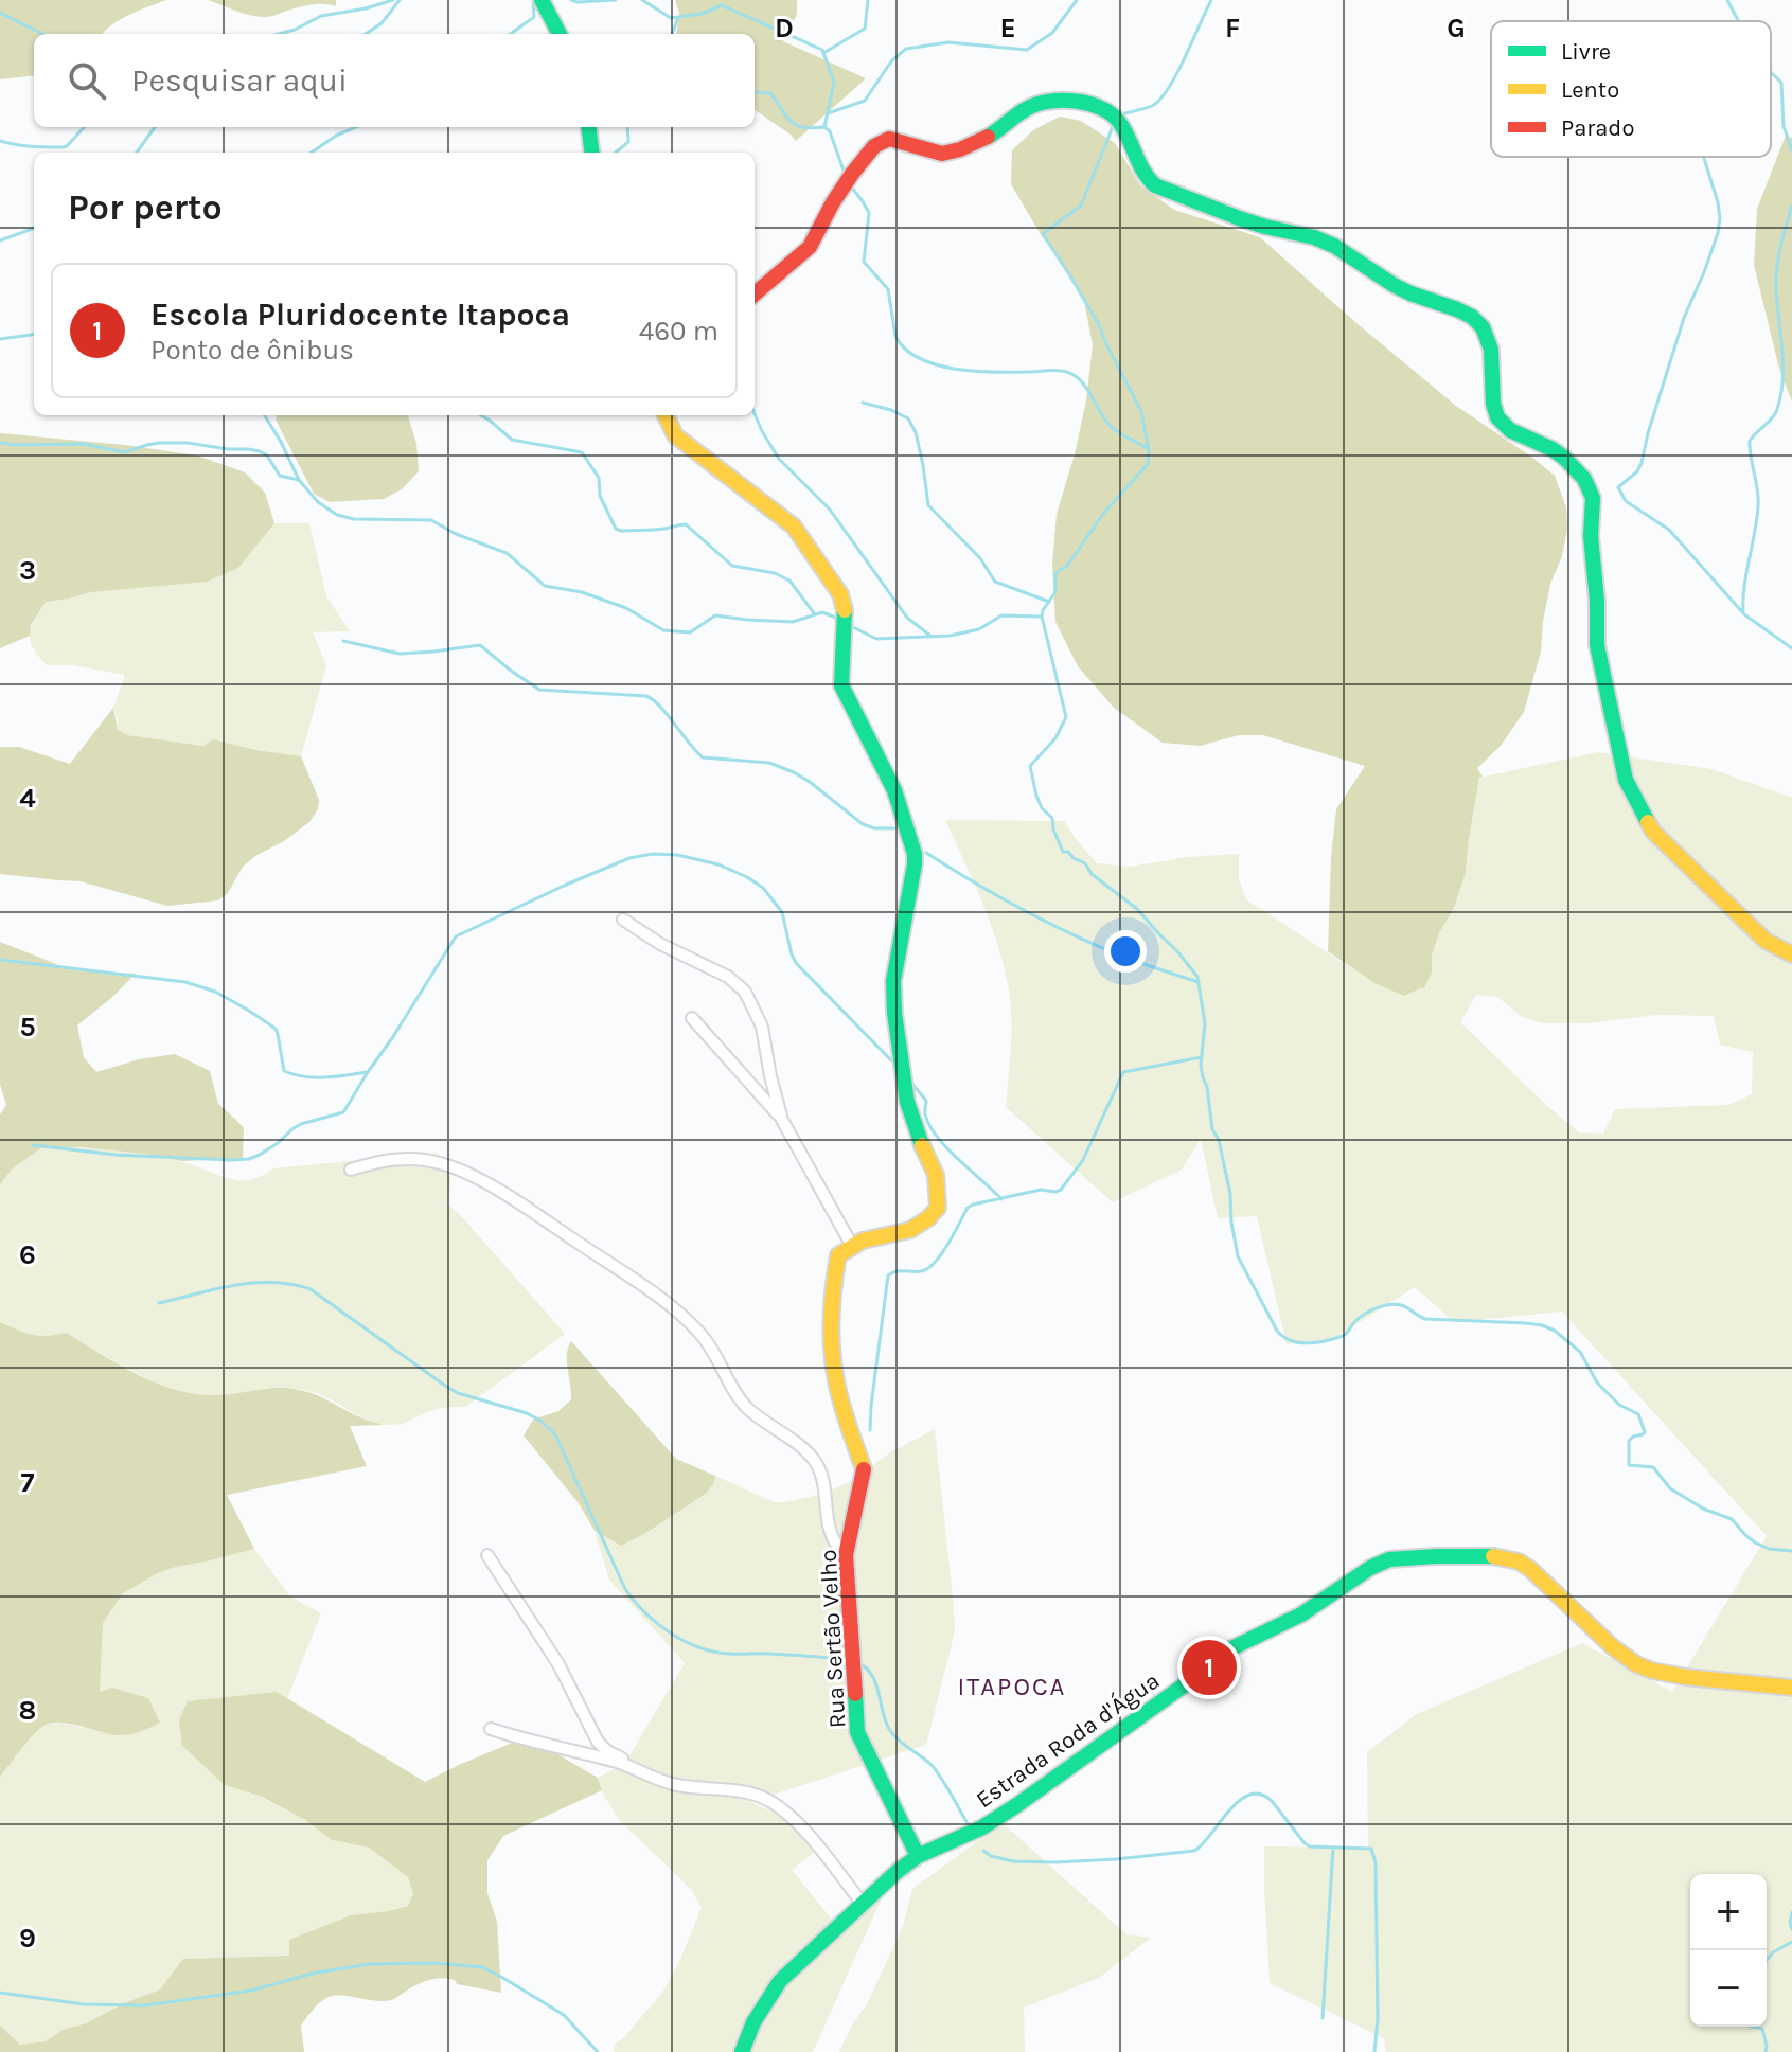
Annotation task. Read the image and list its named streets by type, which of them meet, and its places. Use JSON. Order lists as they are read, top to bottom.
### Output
{
  "streets": {
    "street": ["Rua Sertão Velho", "Estrada Roda d'Água"]
  },
  "crossings": [
    ["Rua Sertão Velho", "Estrada Roda d'Água"]
  ],
  "districts": ["ITAPOCA"],
  "legend": ["Livre", "Lento", "Parado"],
  "page": {
    "search": "Pesquisar aqui",
    "heading": "Por perto",
    "list": [
      {
        "mark": "1",
        "name": "Escola Pluridocente Itapoca",
        "note": "Ponto de ônibus",
        "value": "460 m"
      }
    ],
    "pins": "1",
    "map_buttons": ["+", "−"]
  },
  "grid": {
    "columns": [
      "D",
      "E",
      "F",
      "G"
    ],
    "rows": [
      "3",
      "4",
      "5",
      "6",
      "7",
      "8",
      "9"
    ]
  }
}
